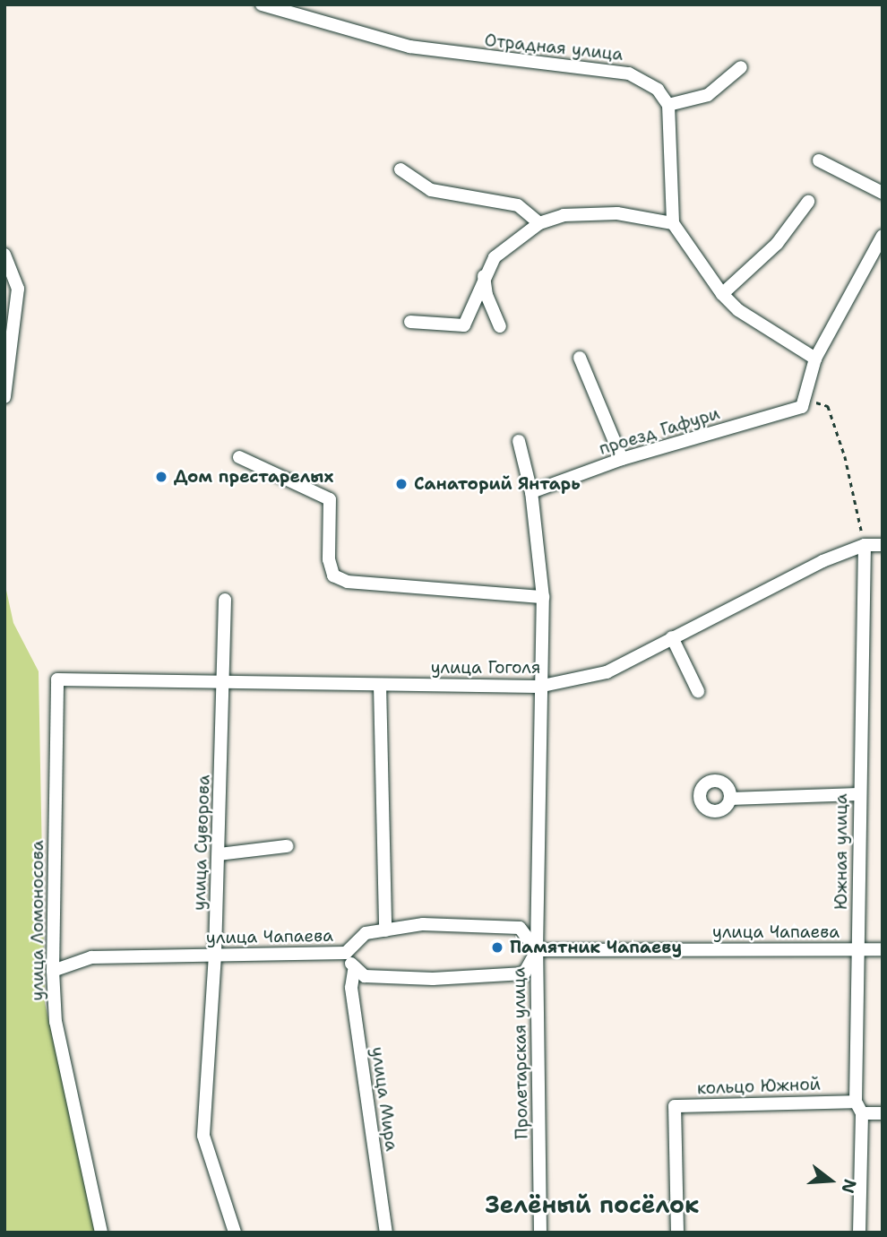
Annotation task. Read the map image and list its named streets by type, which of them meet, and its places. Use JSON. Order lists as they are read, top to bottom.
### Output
{
  "streets": {
    "street": [
      "Отрадная улица",
      "проезд Гафури",
      "улица Гоголя",
      "улица Суворова",
      "Южная улица",
      "улица Ломоносова",
      "улица Чапаева",
      "Пролетарская улица",
      "кольцо Южной",
      "улица Мира"
    ]
  },
  "crossings": [
    ["улица Гоголя", "улица Суворова"],
    ["улица Гоголя", "Южная улица"],
    ["улица Гоголя", "улица Ломоносова"],
    ["улица Гоголя", "Пролетарская улица"],
    ["улица Суворова", "улица Чапаева"],
    ["Южная улица", "улица Чапаева"],
    ["Южная улица", "кольцо Южной"],
    ["улица Ломоносова", "улица Чапаева"],
    ["улица Чапаева", "Пролетарская улица"]
  ],
  "districts": ["Зелёный посёлок"],
  "places": ["Дом престарелых", "Санаторий Янтарь", "Памятник Чапаеву"],
  "north": "right"
}
